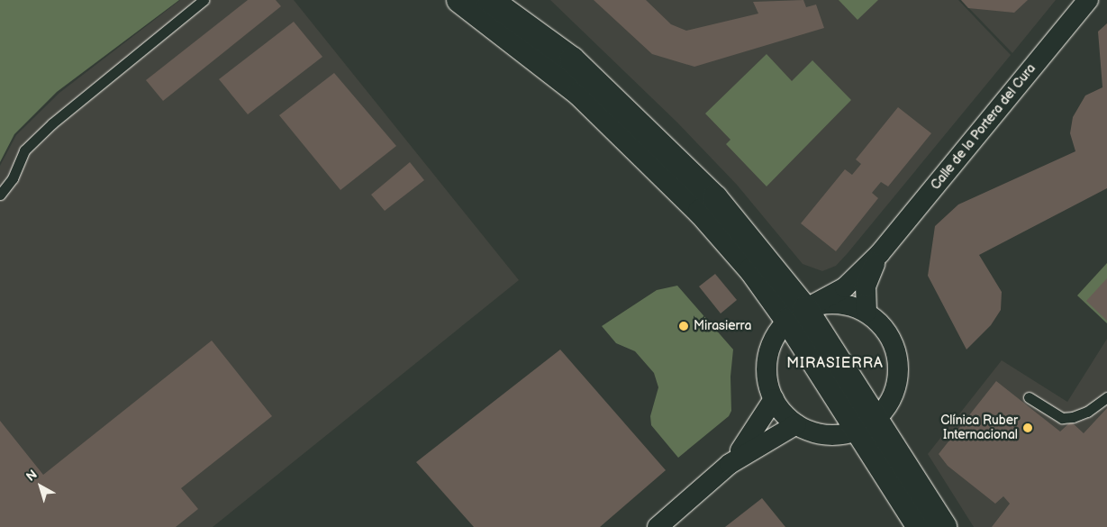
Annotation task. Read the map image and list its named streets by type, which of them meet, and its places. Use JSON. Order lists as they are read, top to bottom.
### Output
{
  "streets": {
    "street": ["Calle de la Portera del Cura"]
  },
  "districts": ["MIRASIERRA"],
  "places": ["Mirasierra", "Clínica Ruber Internacional"],
  "north": "top left"
}
